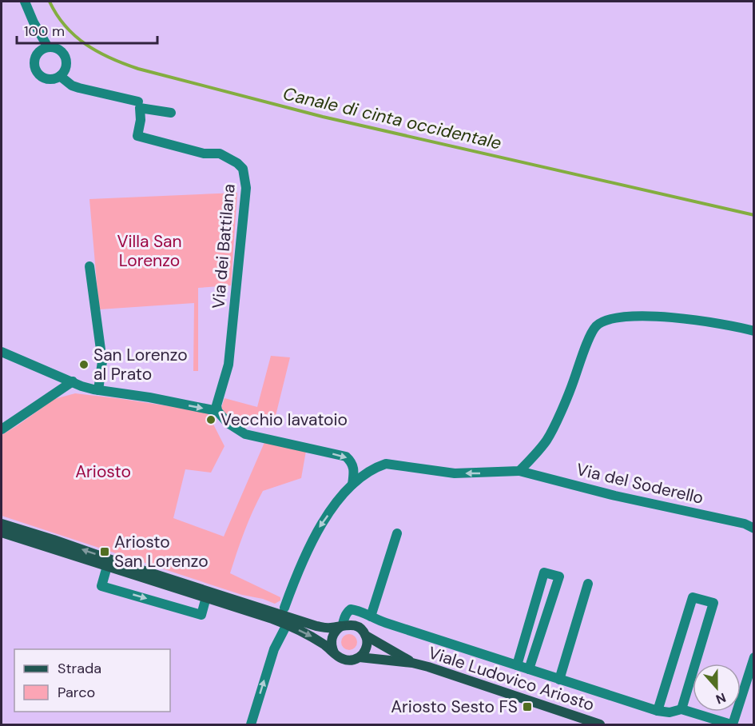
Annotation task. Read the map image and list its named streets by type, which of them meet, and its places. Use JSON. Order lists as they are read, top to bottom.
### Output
{
  "streets": {
    "street": ["Via dei Battilana", "Via del Soderello", "Viale Ludovico Ariosto"]
  },
  "crossings": [
    ["Via del Soderello", "Viale Ludovico Ariosto"]
  ],
  "one_way": ["Via del Soderello"],
  "water": ["Canale di cinta occidentale"],
  "parks": ["Villa San Lorenzo", "Ariosto"],
  "places": {
    "other": ["San Lorenzo al Prato", "Vecchio lavatoio"],
    "transit": ["Ariosto San Lorenzo", "Ariosto Sesto FS"]
  },
  "legend": ["Strada", "Parco"],
  "scale_bar": "100 m",
  "north": "bottom"
}
